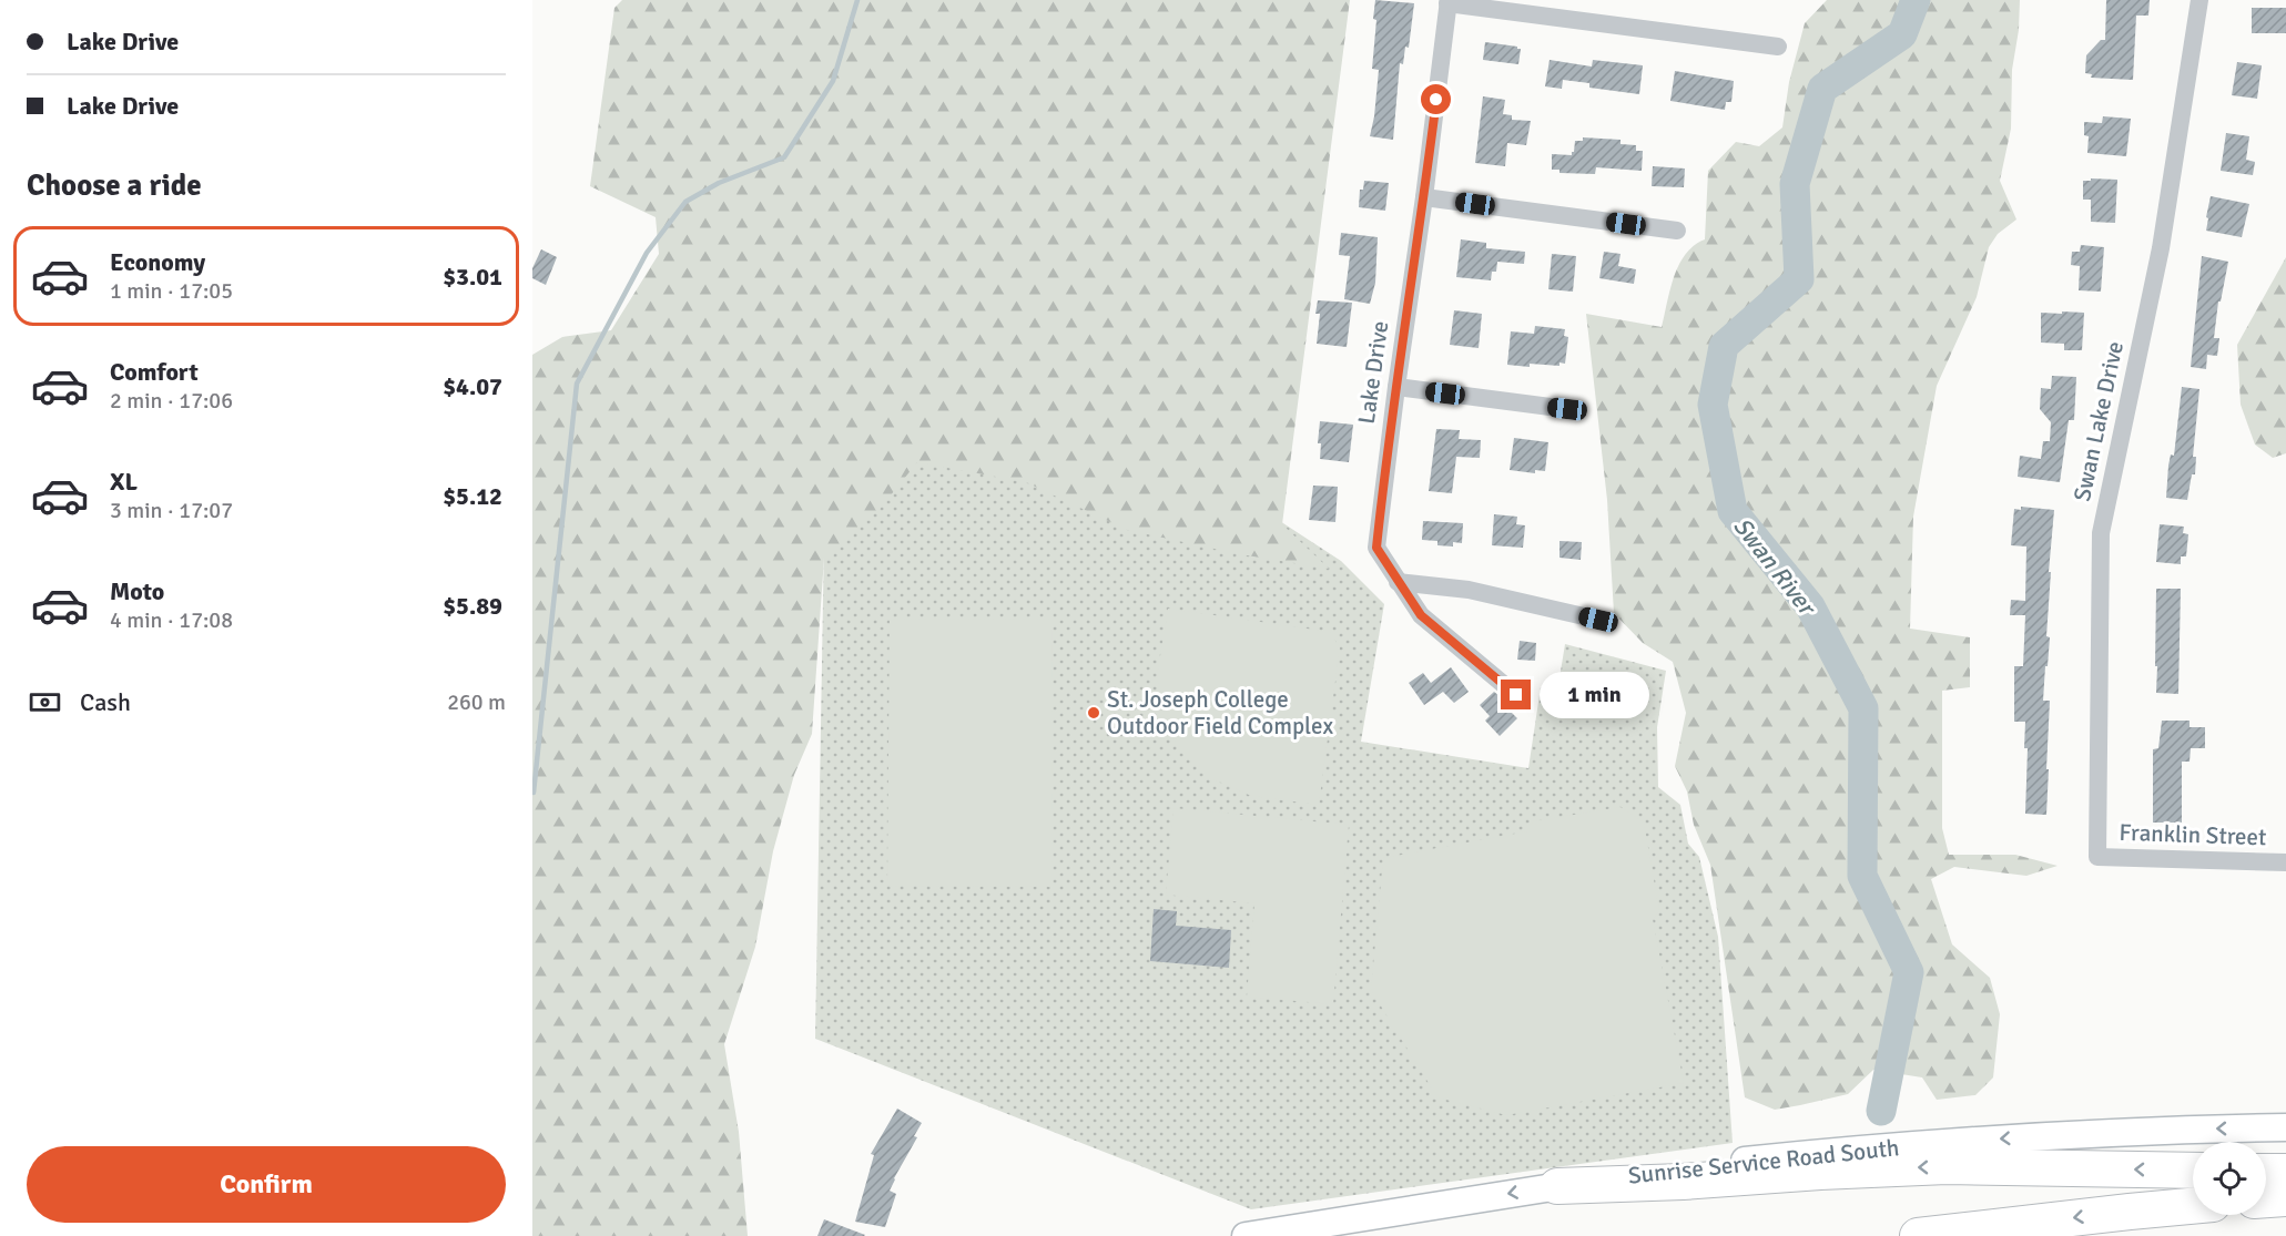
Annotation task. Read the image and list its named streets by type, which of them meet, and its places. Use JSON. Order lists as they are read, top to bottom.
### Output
{
  "streets": {
    "main road": ["Sunrise Service Road South"],
    "street": ["Lake Drive", "Swan Lake Drive", "Franklin Street"]
  },
  "crossings": [
    ["Swan Lake Drive", "Franklin Street"]
  ],
  "one_way": ["Sunrise Service Road South"],
  "water": ["Swan River"],
  "places": ["St. Joseph College Outdoor Field Complex"],
  "page": {
    "banner": ["Lake Drive", "Lake Drive"],
    "heading": "Choose a ride",
    "list": [
      {
        "name": "Economy",
        "note": "1 min · 17:05",
        "value": "$3.01"
      },
      {
        "name": "Comfort",
        "note": "2 min · 17:06",
        "value": "$4.07"
      },
      {
        "name": "XL",
        "note": "3 min · 17:07",
        "value": "$5.12"
      },
      {
        "name": "Moto",
        "note": "4 min · 17:08",
        "value": "$5.89"
      }
    ],
    "pay": ["Cash", "260 m"],
    "bubble": "1 min",
    "buttons": "Confirm"
  }
}
